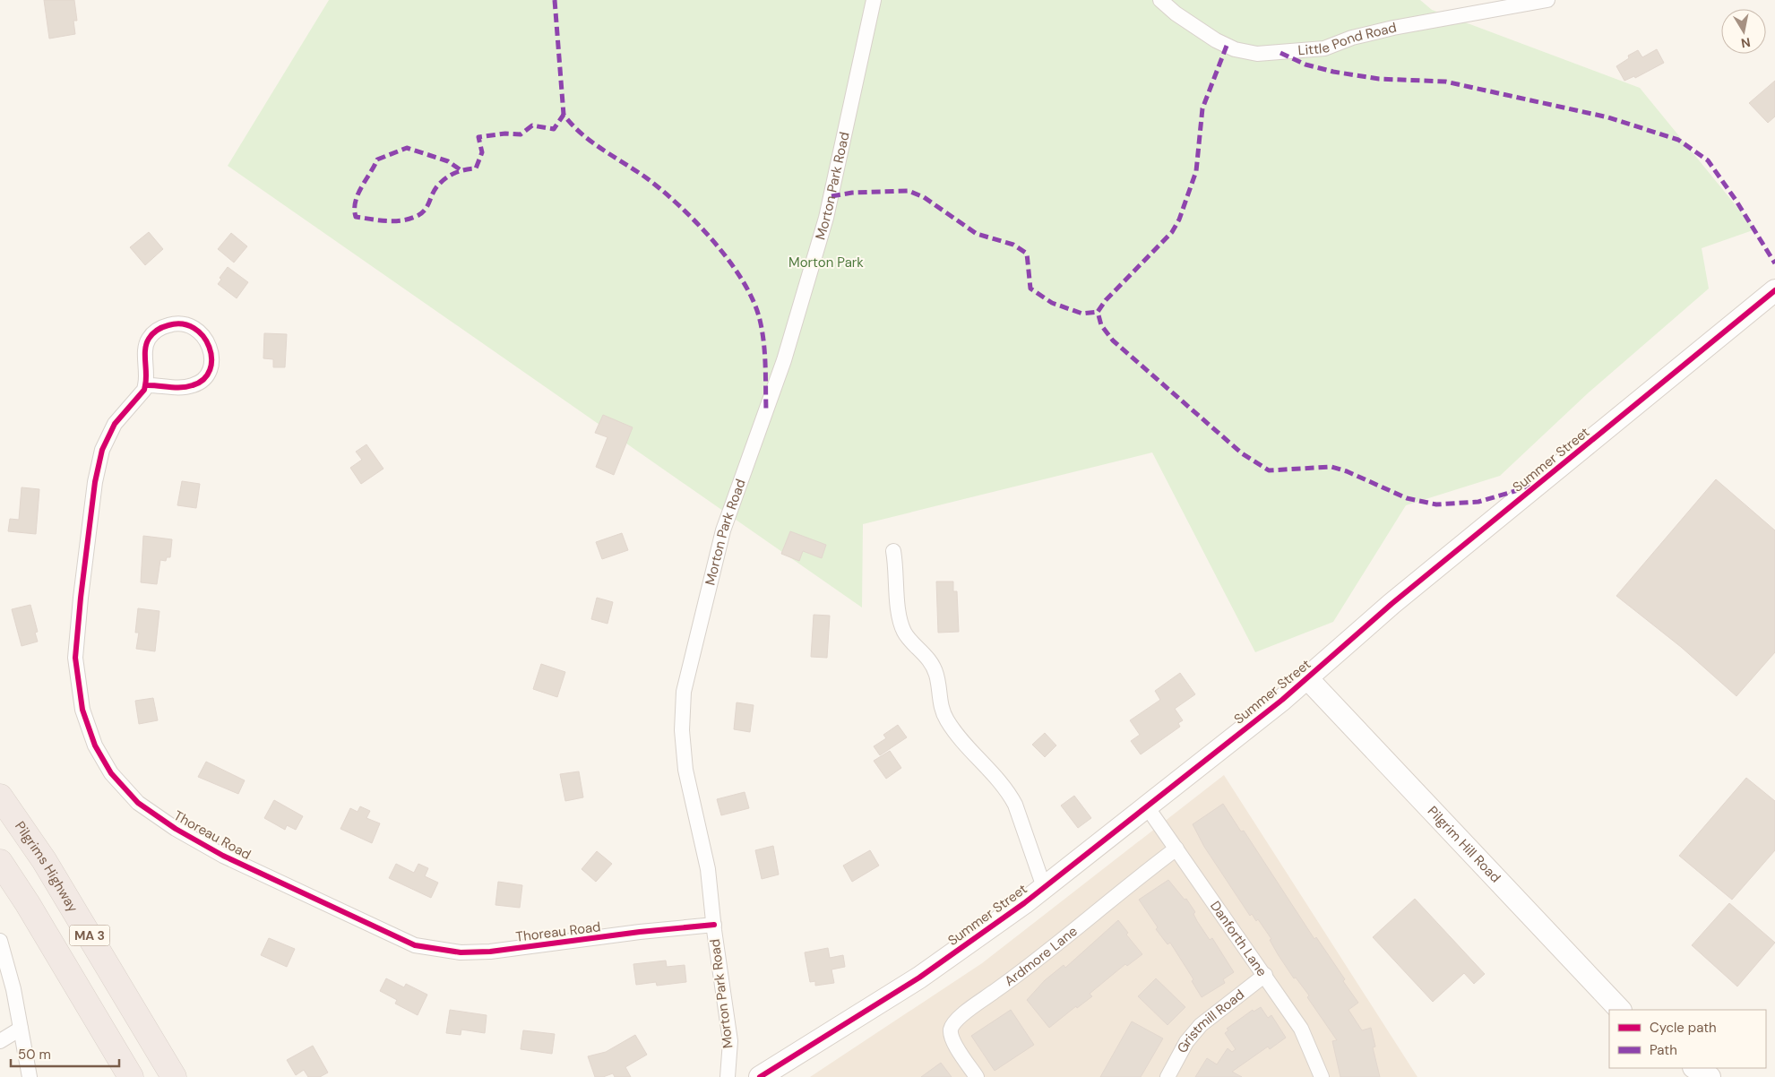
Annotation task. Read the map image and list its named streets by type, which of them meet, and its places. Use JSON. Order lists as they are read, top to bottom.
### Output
{
  "streets": {
    "highway": ["Pilgrims Highway", "MA 3"],
    "main road": ["Summer Street", "Pilgrim Hill Road"],
    "street": [
      "Little Pond Road",
      "Morton Park Road",
      "Thoreau Road",
      "Danforth Lane",
      "Ardmore Lane",
      "Gristmill Road"
    ]
  },
  "crossings": [
    ["Morton Park Road", "Thoreau Road"],
    ["Summer Street", "Pilgrim Hill Road"],
    ["Summer Street", "Danforth Lane"],
    ["Danforth Lane", "Ardmore Lane"],
    ["Danforth Lane", "Gristmill Road"]
  ],
  "parks": ["Morton Park"],
  "legend": ["Cycle path", "Path"],
  "scale_bar": "50 m",
  "north": "bottom"
}
